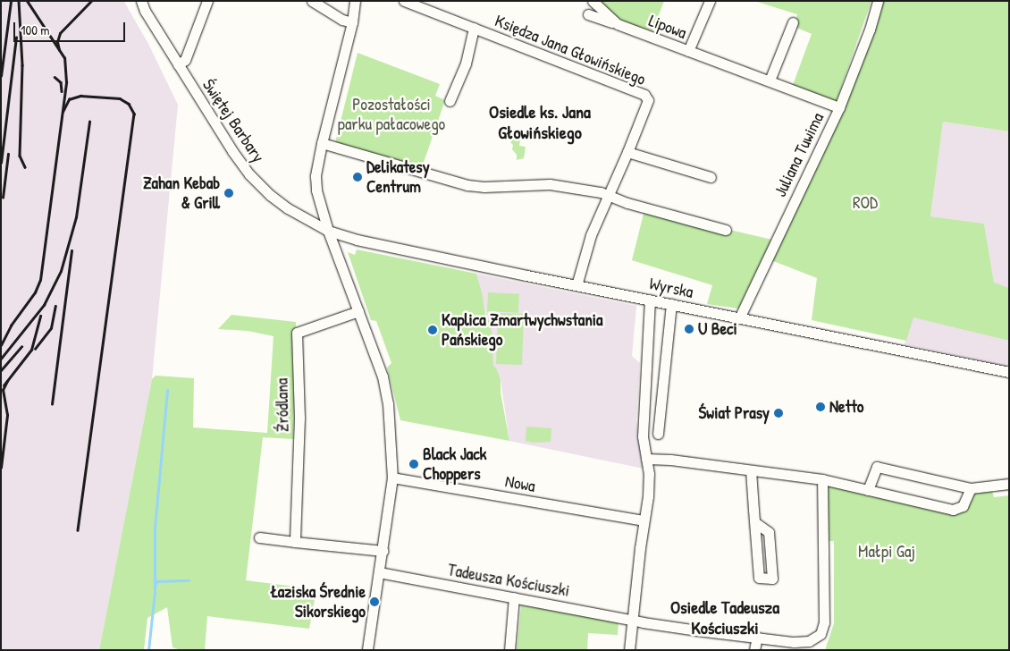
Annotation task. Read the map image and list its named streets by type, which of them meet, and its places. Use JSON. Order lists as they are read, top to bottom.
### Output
{
  "streets": {
    "street": [
      "Lipowa",
      "Księdza Jana Głowińskiego",
      "Świętej Barbary",
      "Juliana Tuwima",
      "Wyrska",
      "Źródlana",
      "Nowa",
      "Tadeusza Kościuszki"
    ]
  },
  "crossings": [
    ["Lipowa", "Juliana Tuwima"],
    ["Księdza Jana Głowińskiego", "Wyrska"],
    ["Świętej Barbary", "Wyrska"],
    ["Juliana Tuwima", "Wyrska"]
  ],
  "districts": ["Osiedle ks. Jana Głowińskiego", "Osiedle Tadeusza Kościuszki"],
  "parks": ["Pozostałości parku pałacowego", "ROD", "Małpi Gaj"],
  "places": [
    "Delikatesy Centrum",
    "Zahan Kebab & Grill",
    "U Beci",
    "Kaplica Zmartwychwstania Pańskiego",
    "Netto",
    "Świat Prasy",
    "Black Jack Choppers",
    "Łaziska Średnie Sikorskiego"
  ],
  "scale_bar": "100 m"
}
